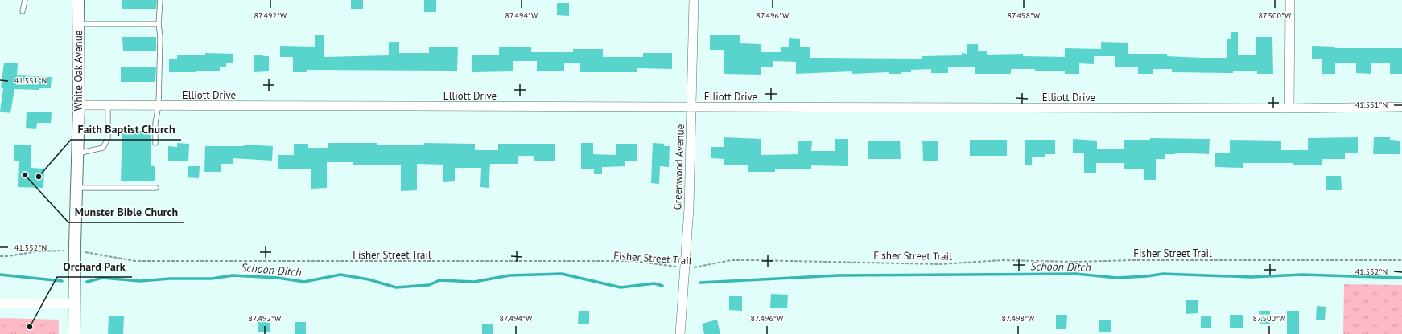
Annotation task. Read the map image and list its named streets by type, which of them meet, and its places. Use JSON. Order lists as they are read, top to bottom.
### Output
{
  "streets": {
    "street": ["White Oak Avenue", "Elliott Drive", "Greenwood Avenue"],
    "path": ["Fisher Street Trail"]
  },
  "crossings": [
    ["White Oak Avenue", "Elliott Drive"],
    ["White Oak Avenue", "Fisher Street Trail"],
    ["Elliott Drive", "Greenwood Avenue"],
    ["Greenwood Avenue", "Fisher Street Trail"]
  ],
  "water": ["Schoon Ditch"],
  "places": ["Munster Bible Church", "Faith Baptist Church", "Orchard Park"],
  "coordinates": [
    "87.492°W",
    "87.494°W",
    "87.496°W",
    "87.498°W",
    "87.500°W",
    "41.551°N",
    "41.552°N"
  ]
}
